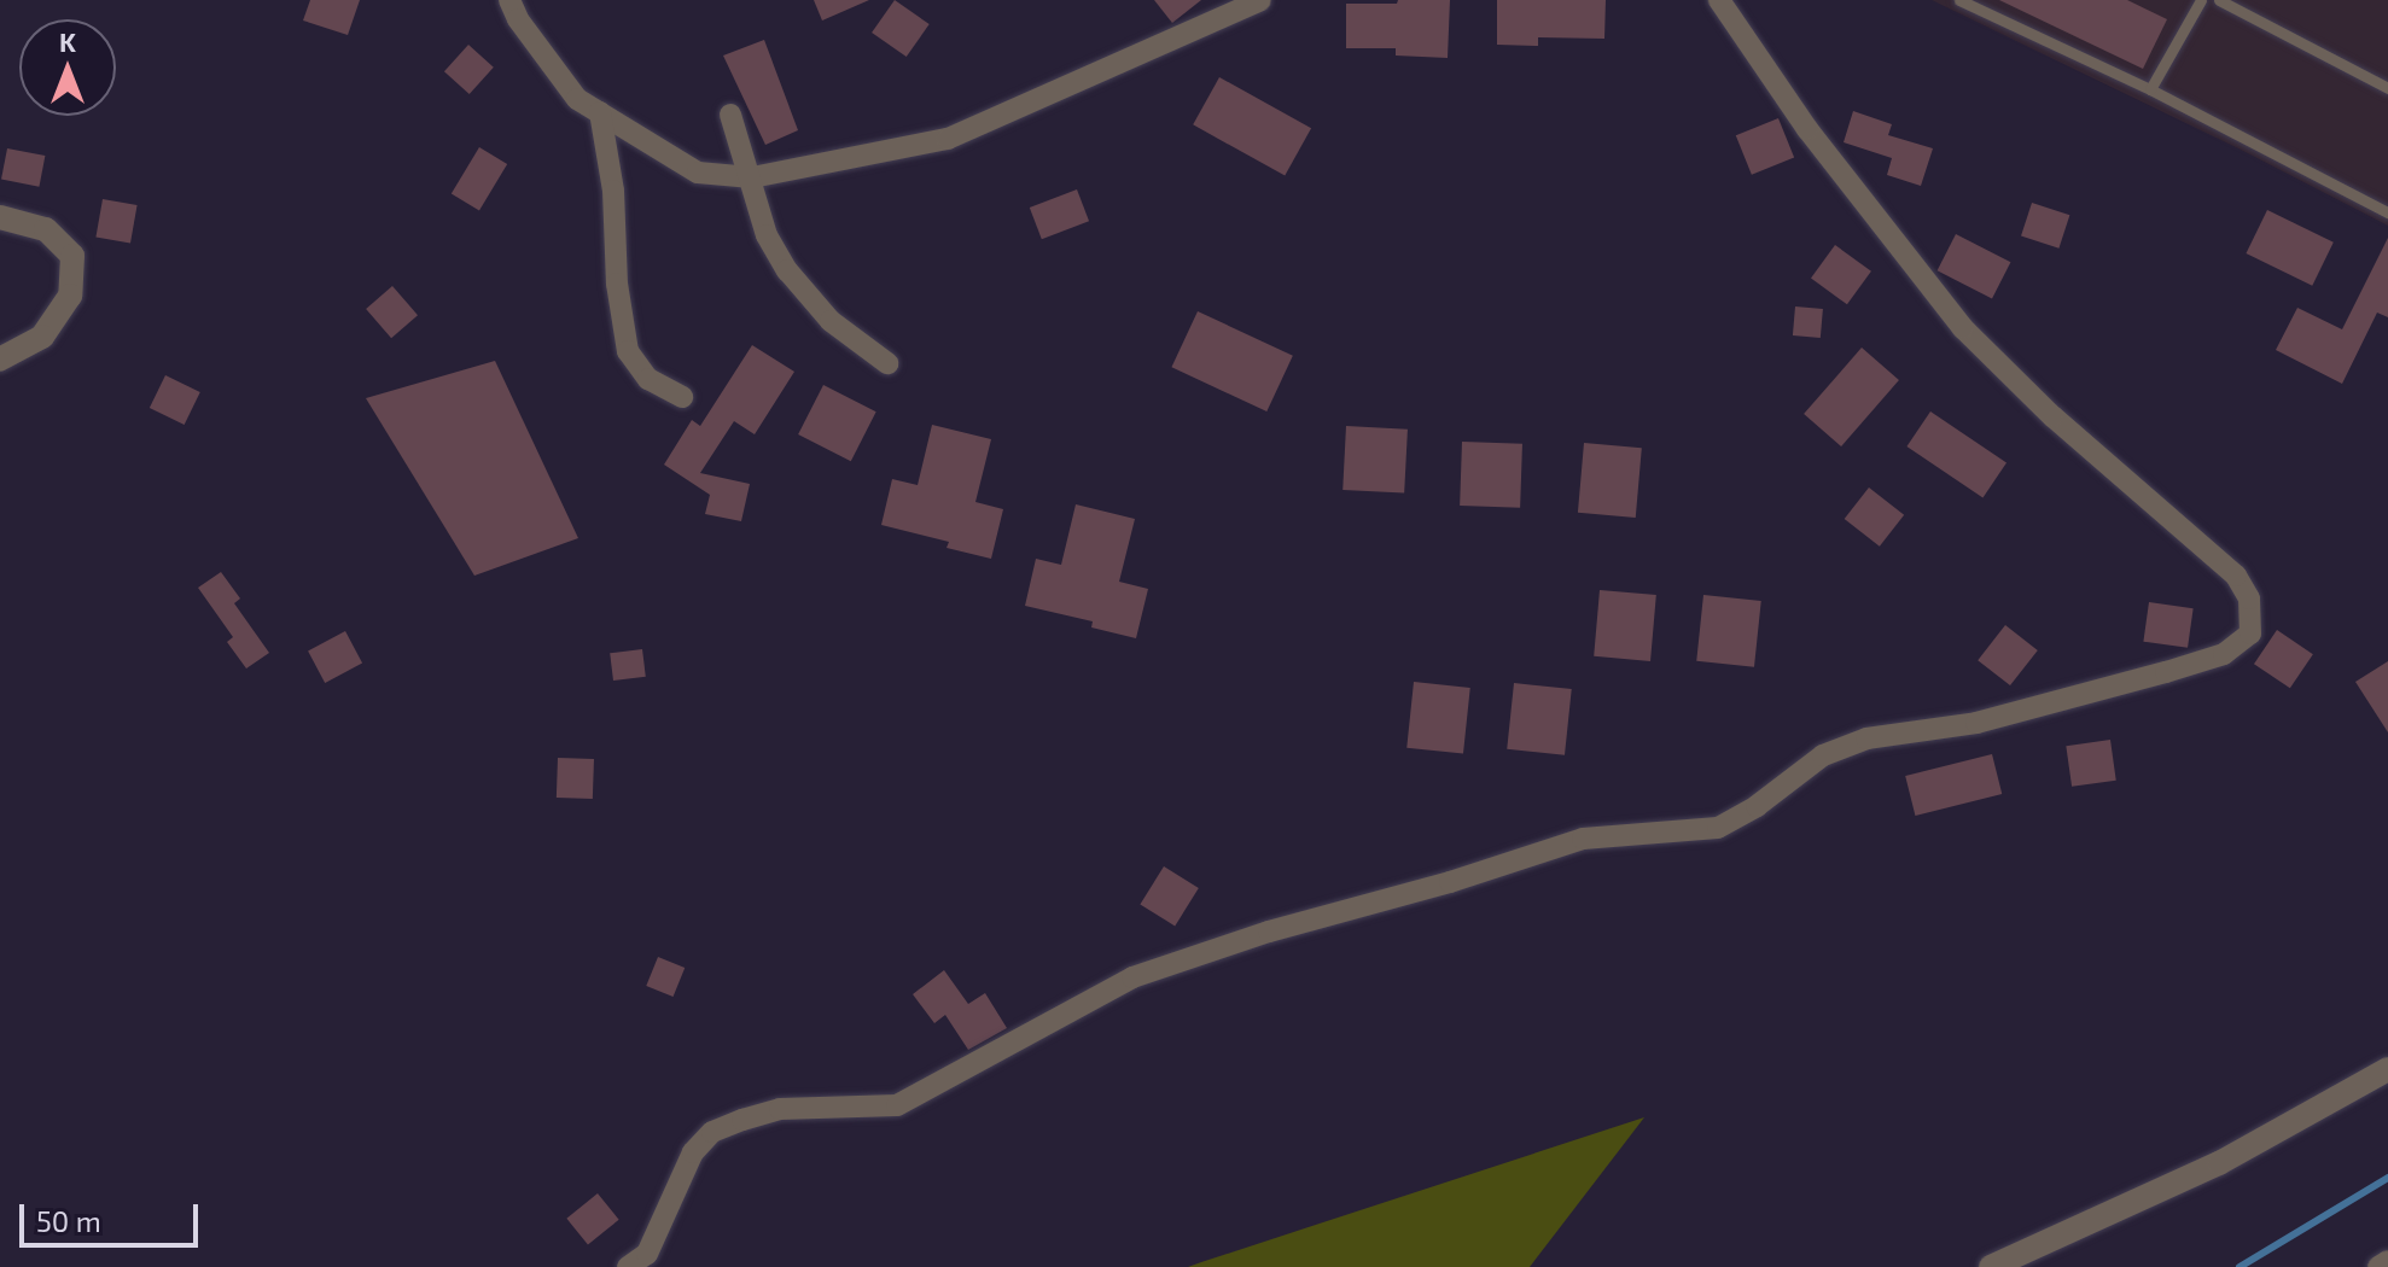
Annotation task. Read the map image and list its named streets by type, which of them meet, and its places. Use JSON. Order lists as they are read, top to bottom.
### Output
{
  "scale_bar": "50 m",
  "north": "top"
}
